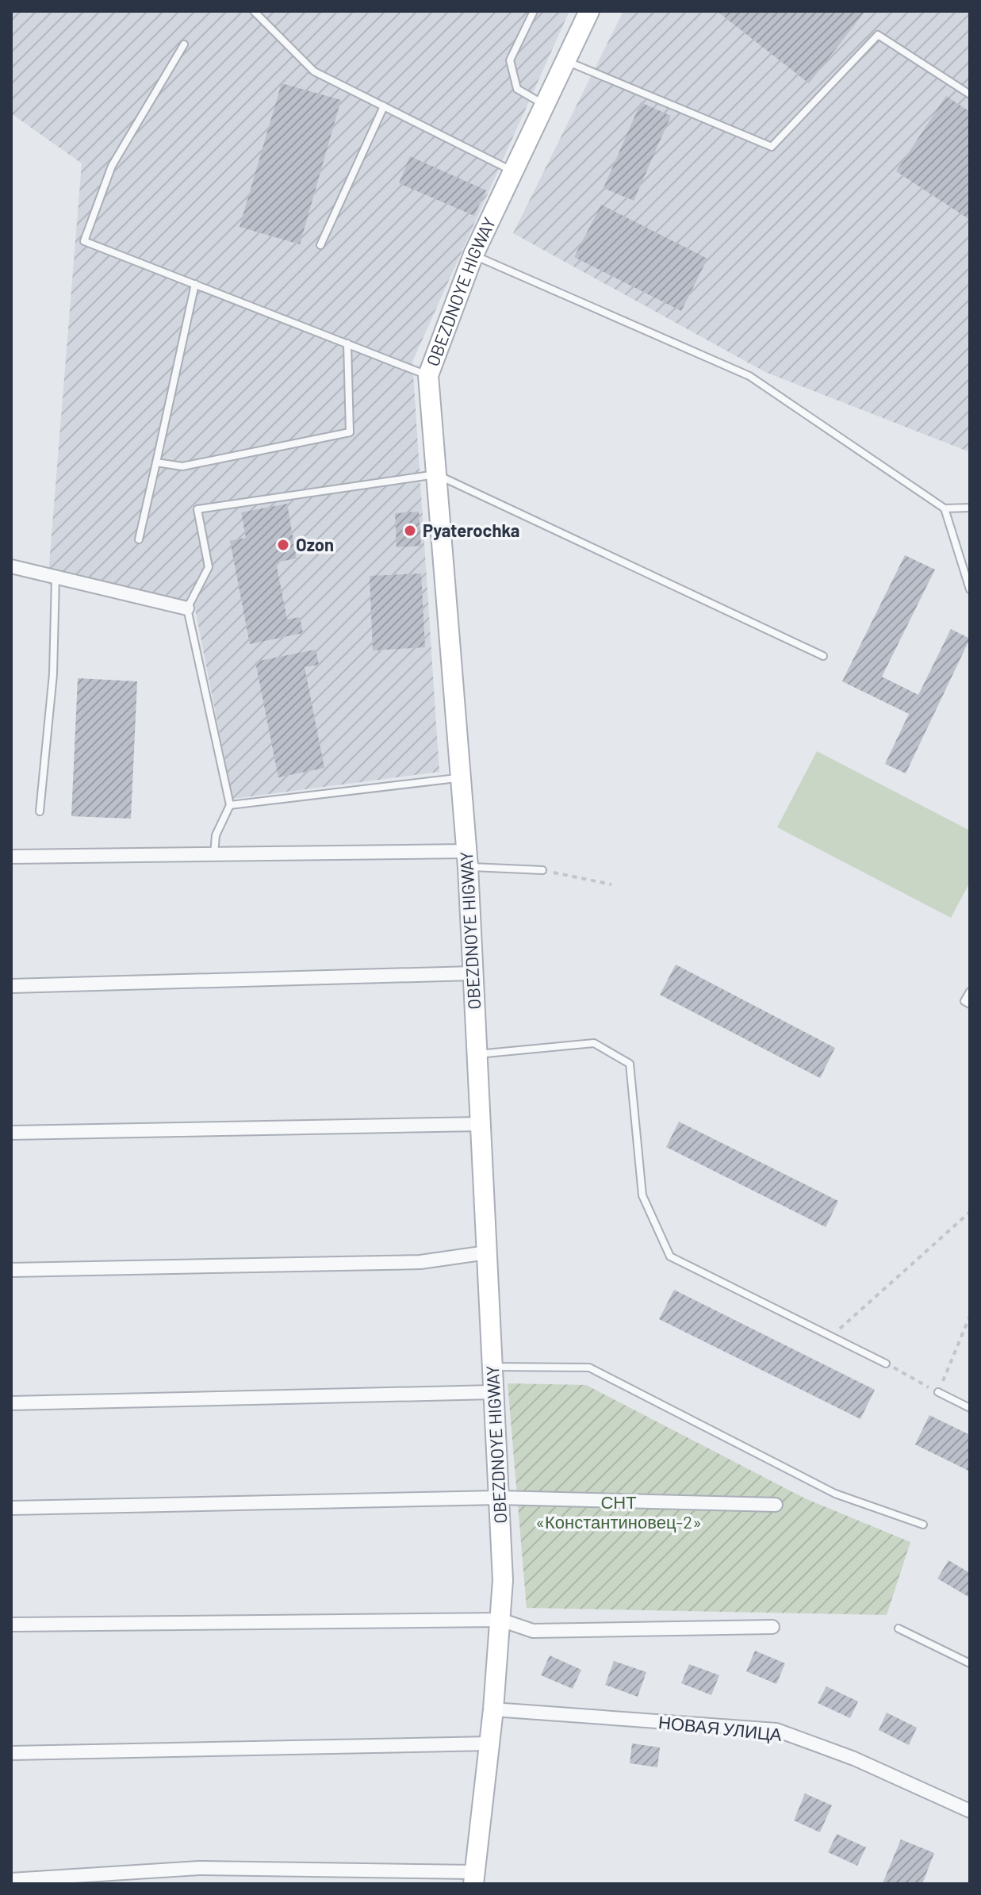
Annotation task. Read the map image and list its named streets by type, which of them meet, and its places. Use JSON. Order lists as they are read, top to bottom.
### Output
{
  "streets": {
    "main road": ["OBEZDNOYE HIGWAY"],
    "street": ["НОВАЯ УЛИЦА"]
  },
  "crossings": [
    ["OBEZDNOYE HIGWAY", "НОВАЯ УЛИЦА"]
  ],
  "parks": ["СНТ «Константиновец-2»"],
  "places": ["Pyaterochka", "Ozon"]
}
